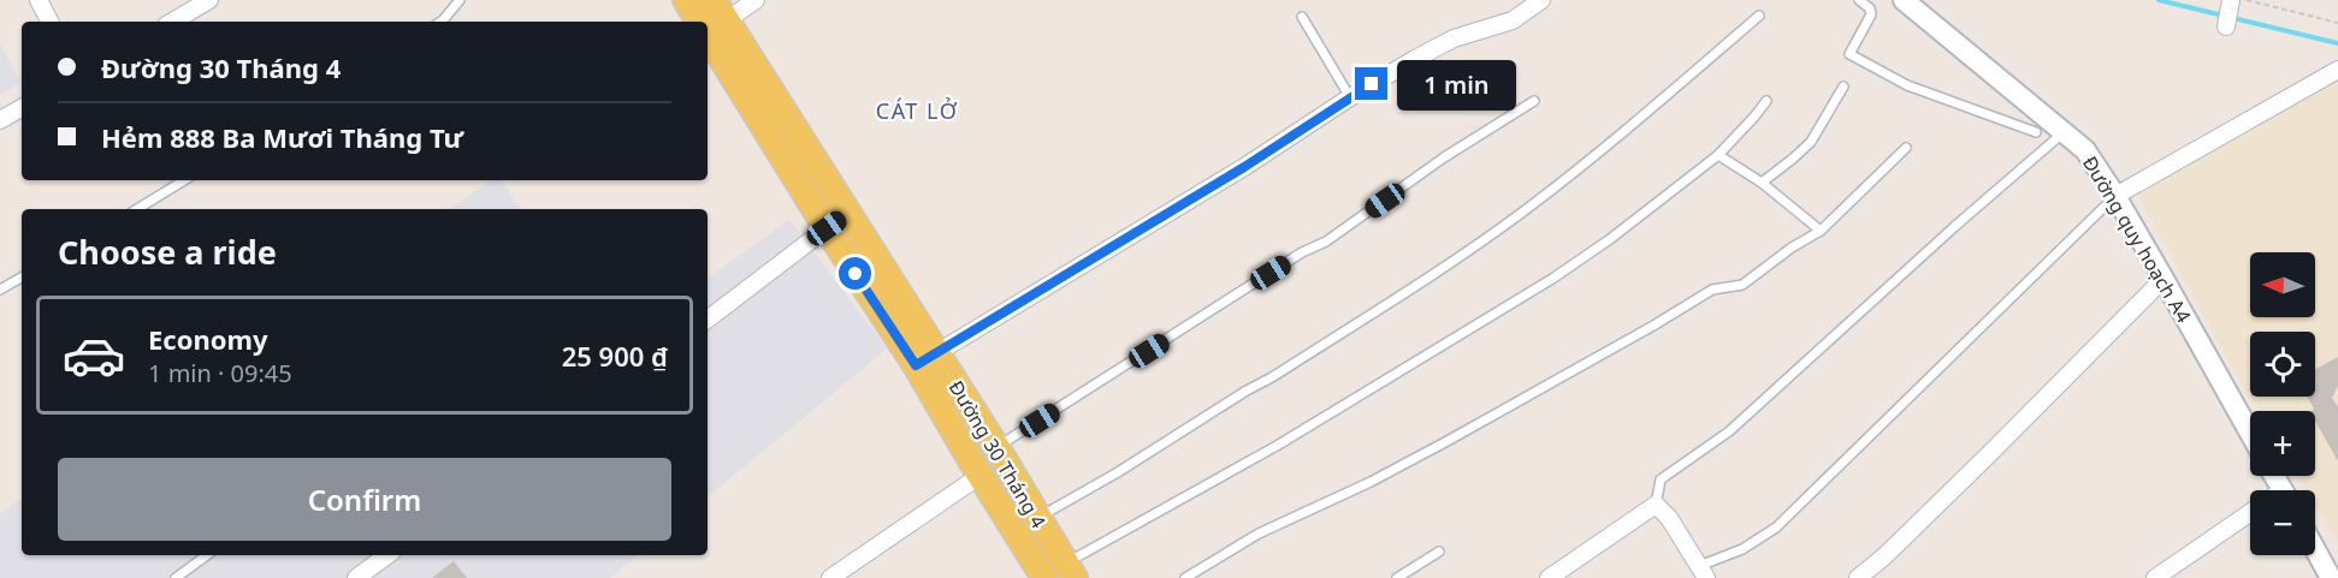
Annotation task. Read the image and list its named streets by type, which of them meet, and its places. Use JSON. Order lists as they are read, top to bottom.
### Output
{
  "streets": {
    "main road": ["Đường 30 Tháng 4"],
    "street": ["Đường quy hoạch A4"]
  },
  "districts": ["CÁT LỞ"],
  "north": "left",
  "page": {
    "banner": ["Đường 30 Tháng 4", "Hẻm 888 Ba Mươi Tháng Tư"],
    "bubble": "1 min",
    "heading": "Choose a ride",
    "map_buttons": ["+", "−"],
    "list": [
      {
        "name": "Economy",
        "note": "1 min · 09:45",
        "value": "25 900 ₫"
      }
    ],
    "buttons": "Confirm"
  }
}
